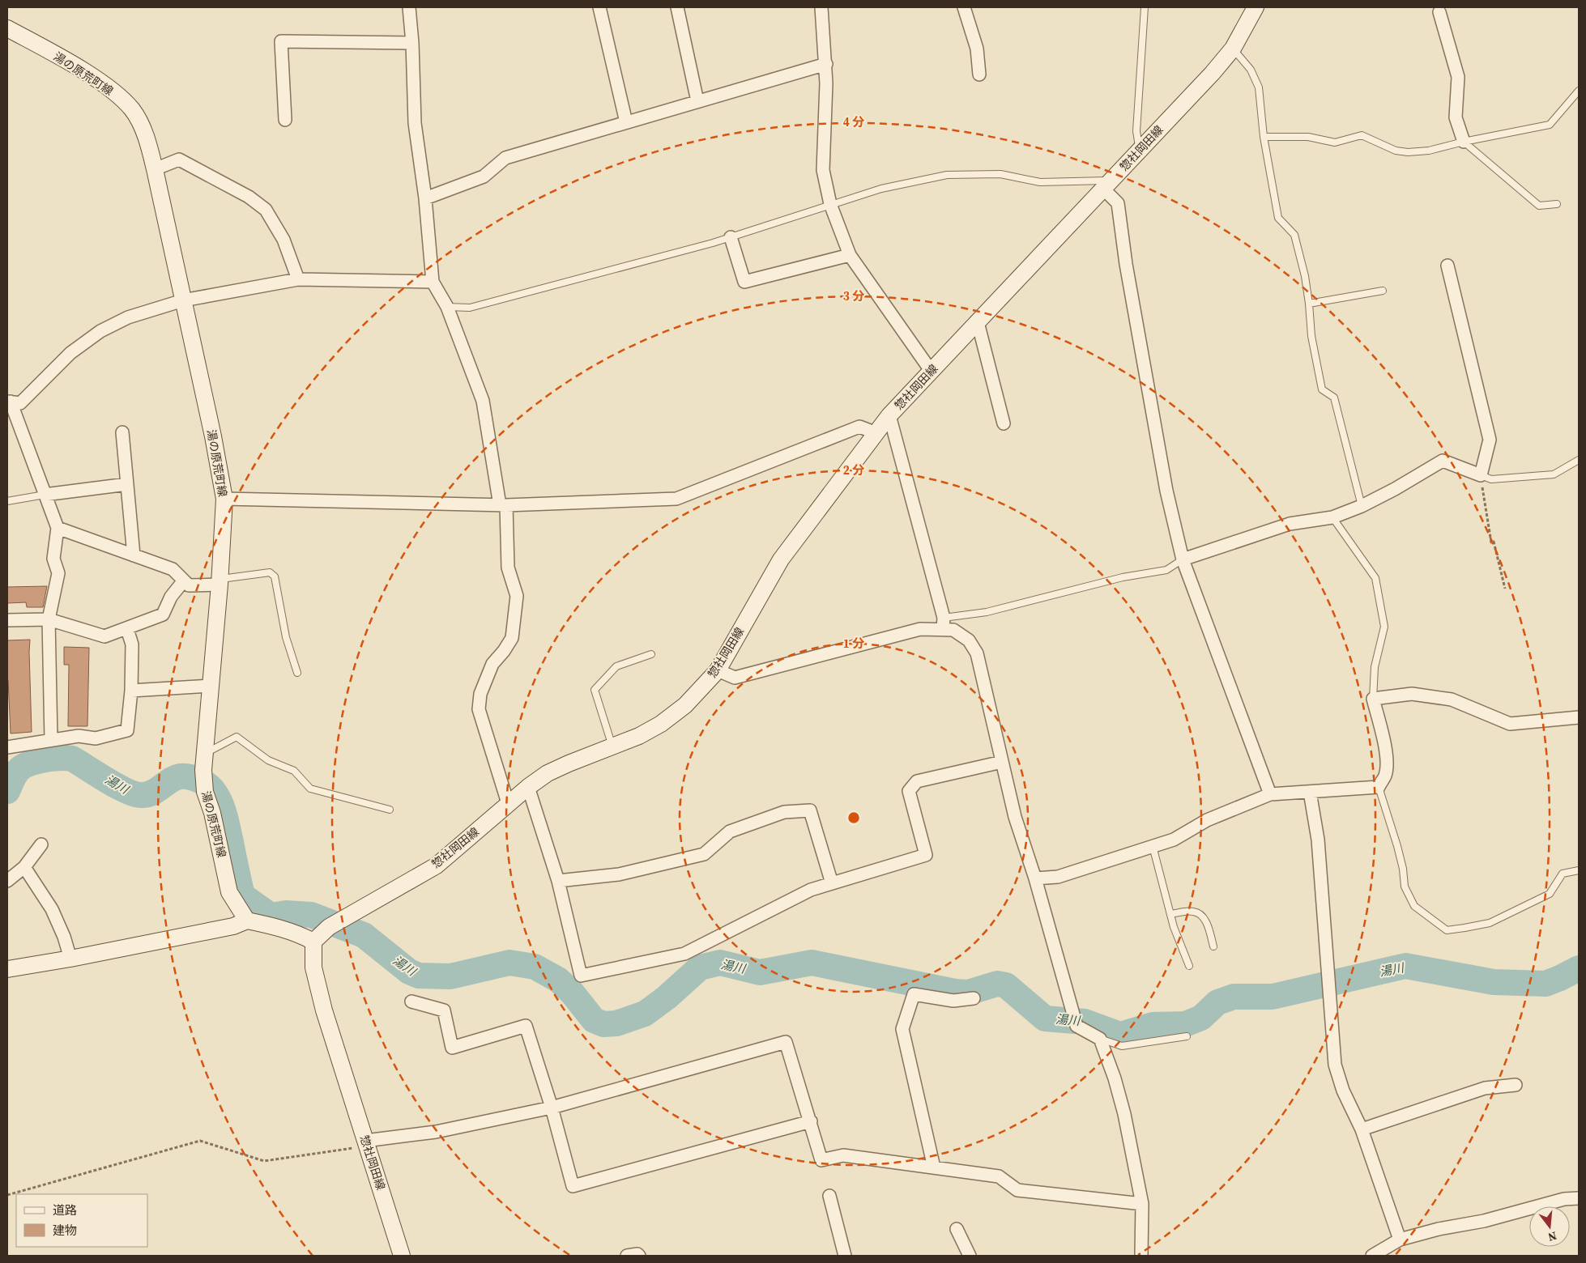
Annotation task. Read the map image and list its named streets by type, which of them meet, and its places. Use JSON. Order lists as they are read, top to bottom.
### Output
{
  "streets": {
    "main road": ["湯の原荒町線", "惣社岡田線"]
  },
  "water": ["湯川"],
  "legend": ["道路", "建物"],
  "north": "bottom",
  "rings": [
    "4 分",
    "3 分",
    "2 分",
    "1 分"
  ]
}
